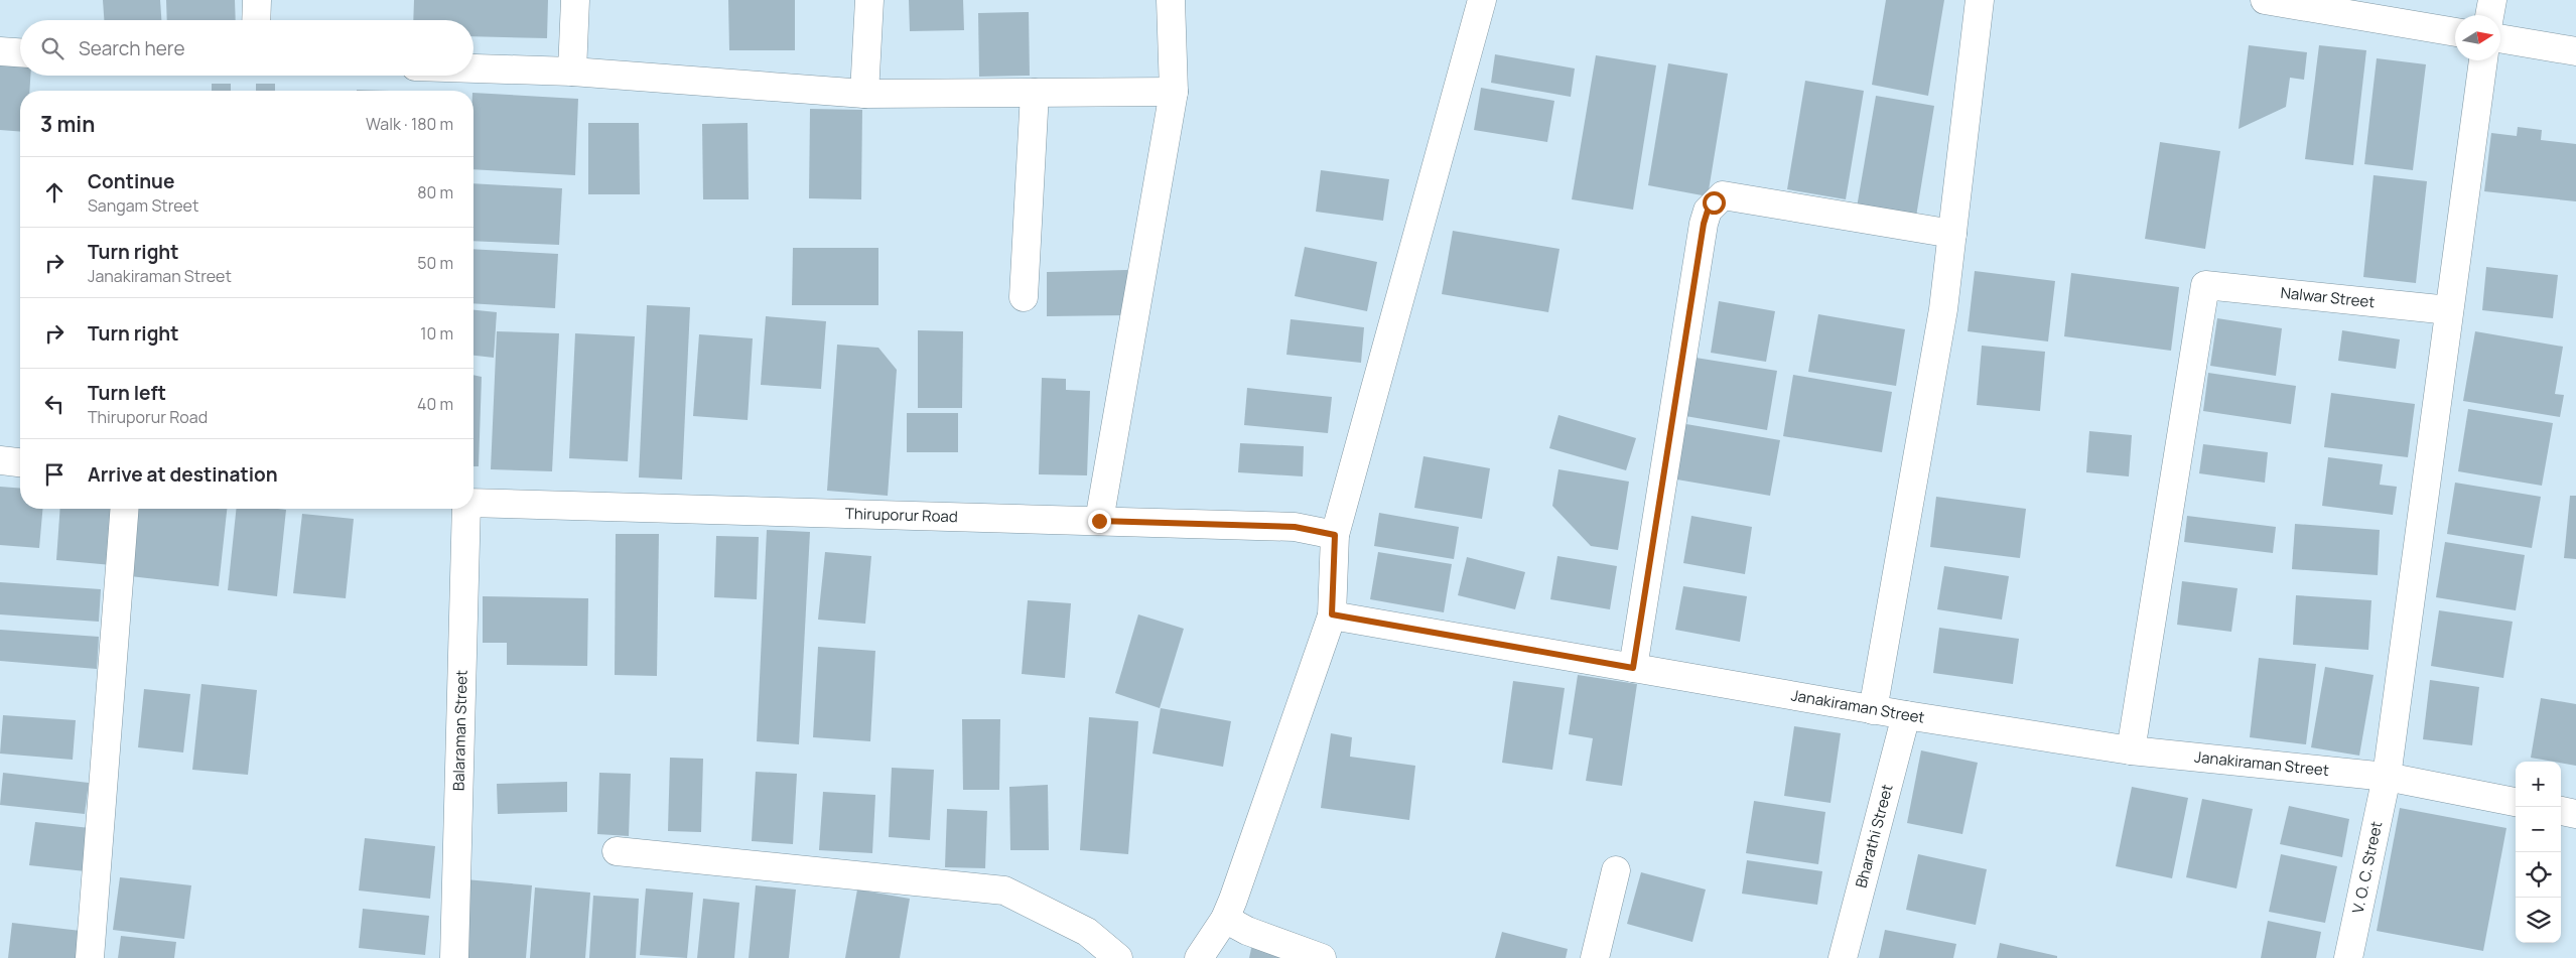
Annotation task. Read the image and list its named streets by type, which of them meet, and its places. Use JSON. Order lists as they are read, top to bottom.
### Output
{
  "streets": {
    "street": [
      "Nalwar Street",
      "Thiruporur Road",
      "Janakiraman Street",
      "Balaraman Street",
      "Bharathi Street",
      "V. O. C. Street"
    ]
  },
  "crossings": [
    ["Nalwar Street", "Janakiraman Street"],
    ["Nalwar Street", "V. O. C. Street"],
    ["Janakiraman Street", "Bharathi Street"],
    ["Janakiraman Street", "V. O. C. Street"]
  ],
  "north": "right",
  "page": {
    "search": "Search here",
    "heading": ["3 min", "Walk · 180 m"],
    "list": [
      ["Continue", "Sangam Street", "80 m"],
      ["Turn right", "Janakiraman Street", "50 m"],
      ["Turn right", "10 m"],
      ["Turn left", "Thiruporur Road", "40 m"],
      "Arrive at destination"
    ],
    "map_buttons": ["+", "−"]
  }
}
